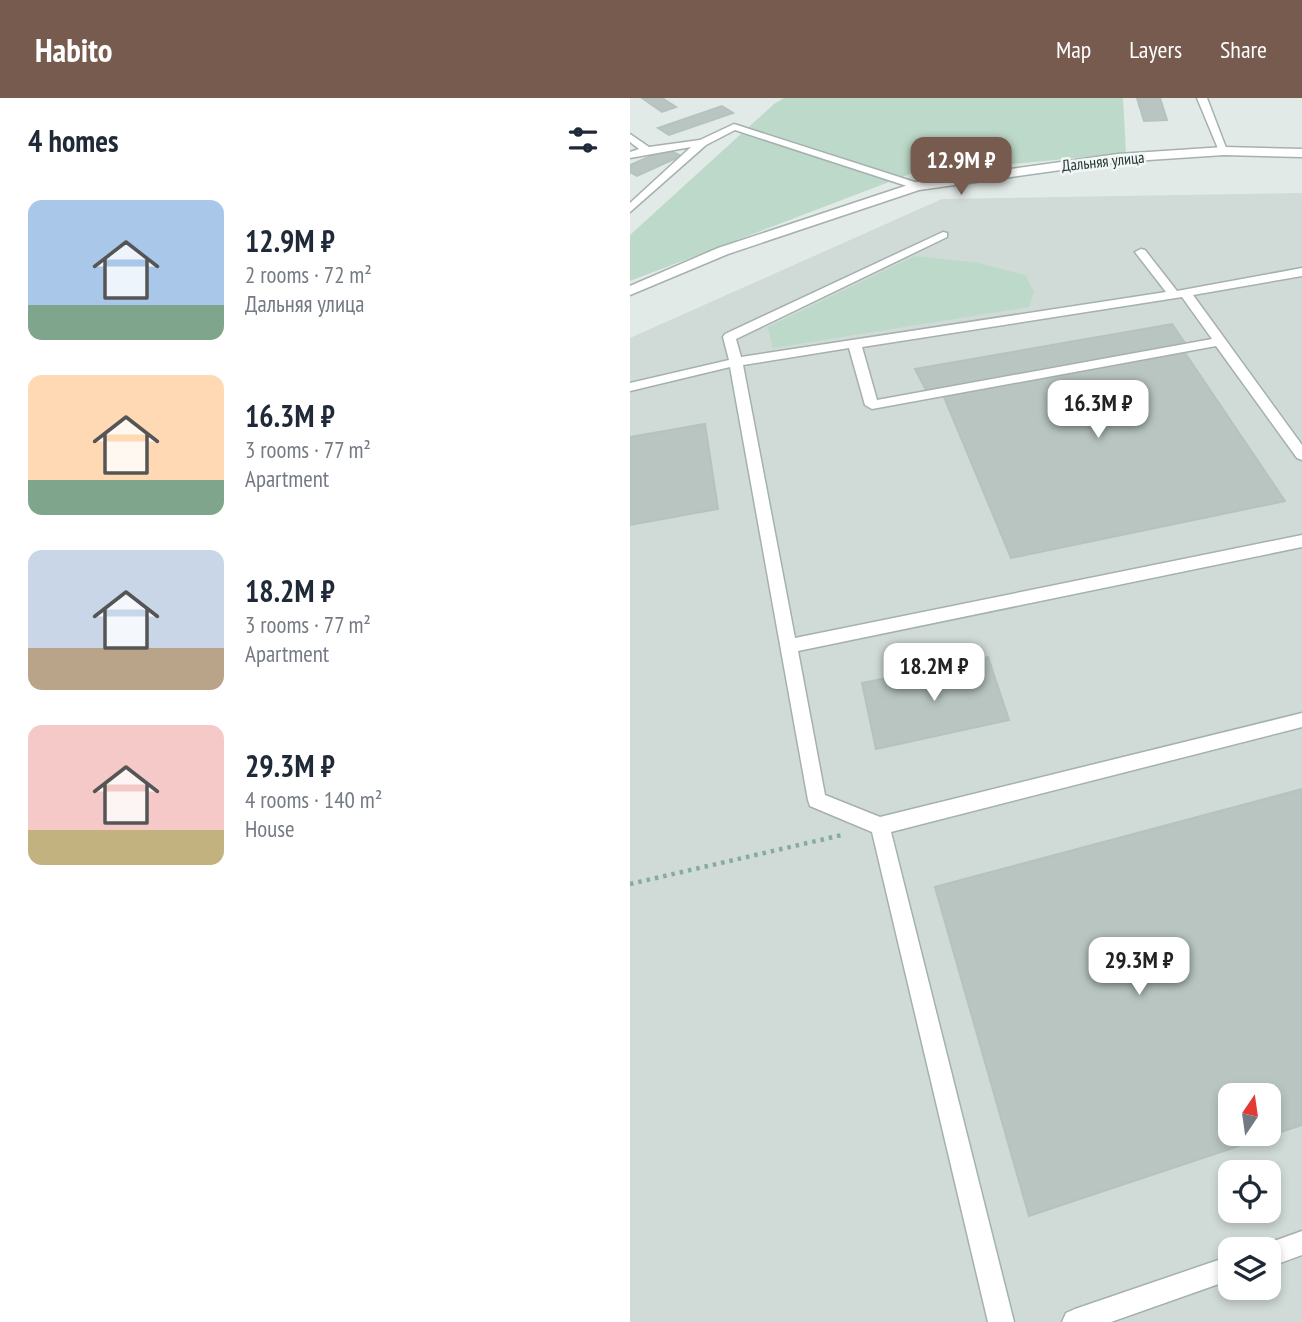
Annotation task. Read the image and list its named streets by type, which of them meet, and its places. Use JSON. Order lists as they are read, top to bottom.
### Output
{
  "streets": {
    "street": ["Дальняя улица"]
  },
  "north": "top",
  "page": {
    "header": "Habito",
    "nav": ["Map", "Layers", "Share"],
    "heading": "4 homes",
    "price": [
      "12.9M ₽",
      "16.3M ₽",
      "18.2M ₽",
      "29.3M ₽"
    ],
    "list": [
      {
        "name": "12.9M ₽",
        "note": "2 rooms · 72 m² · Дальняя улица"
      },
      {
        "name": "16.3M ₽",
        "note": "3 rooms · 77 m² · Apartment"
      },
      {
        "name": "18.2M ₽",
        "note": "3 rooms · 77 m² · Apartment"
      },
      {
        "name": "29.3M ₽",
        "note": "4 rooms · 140 m² · House"
      }
    ]
  }
}
